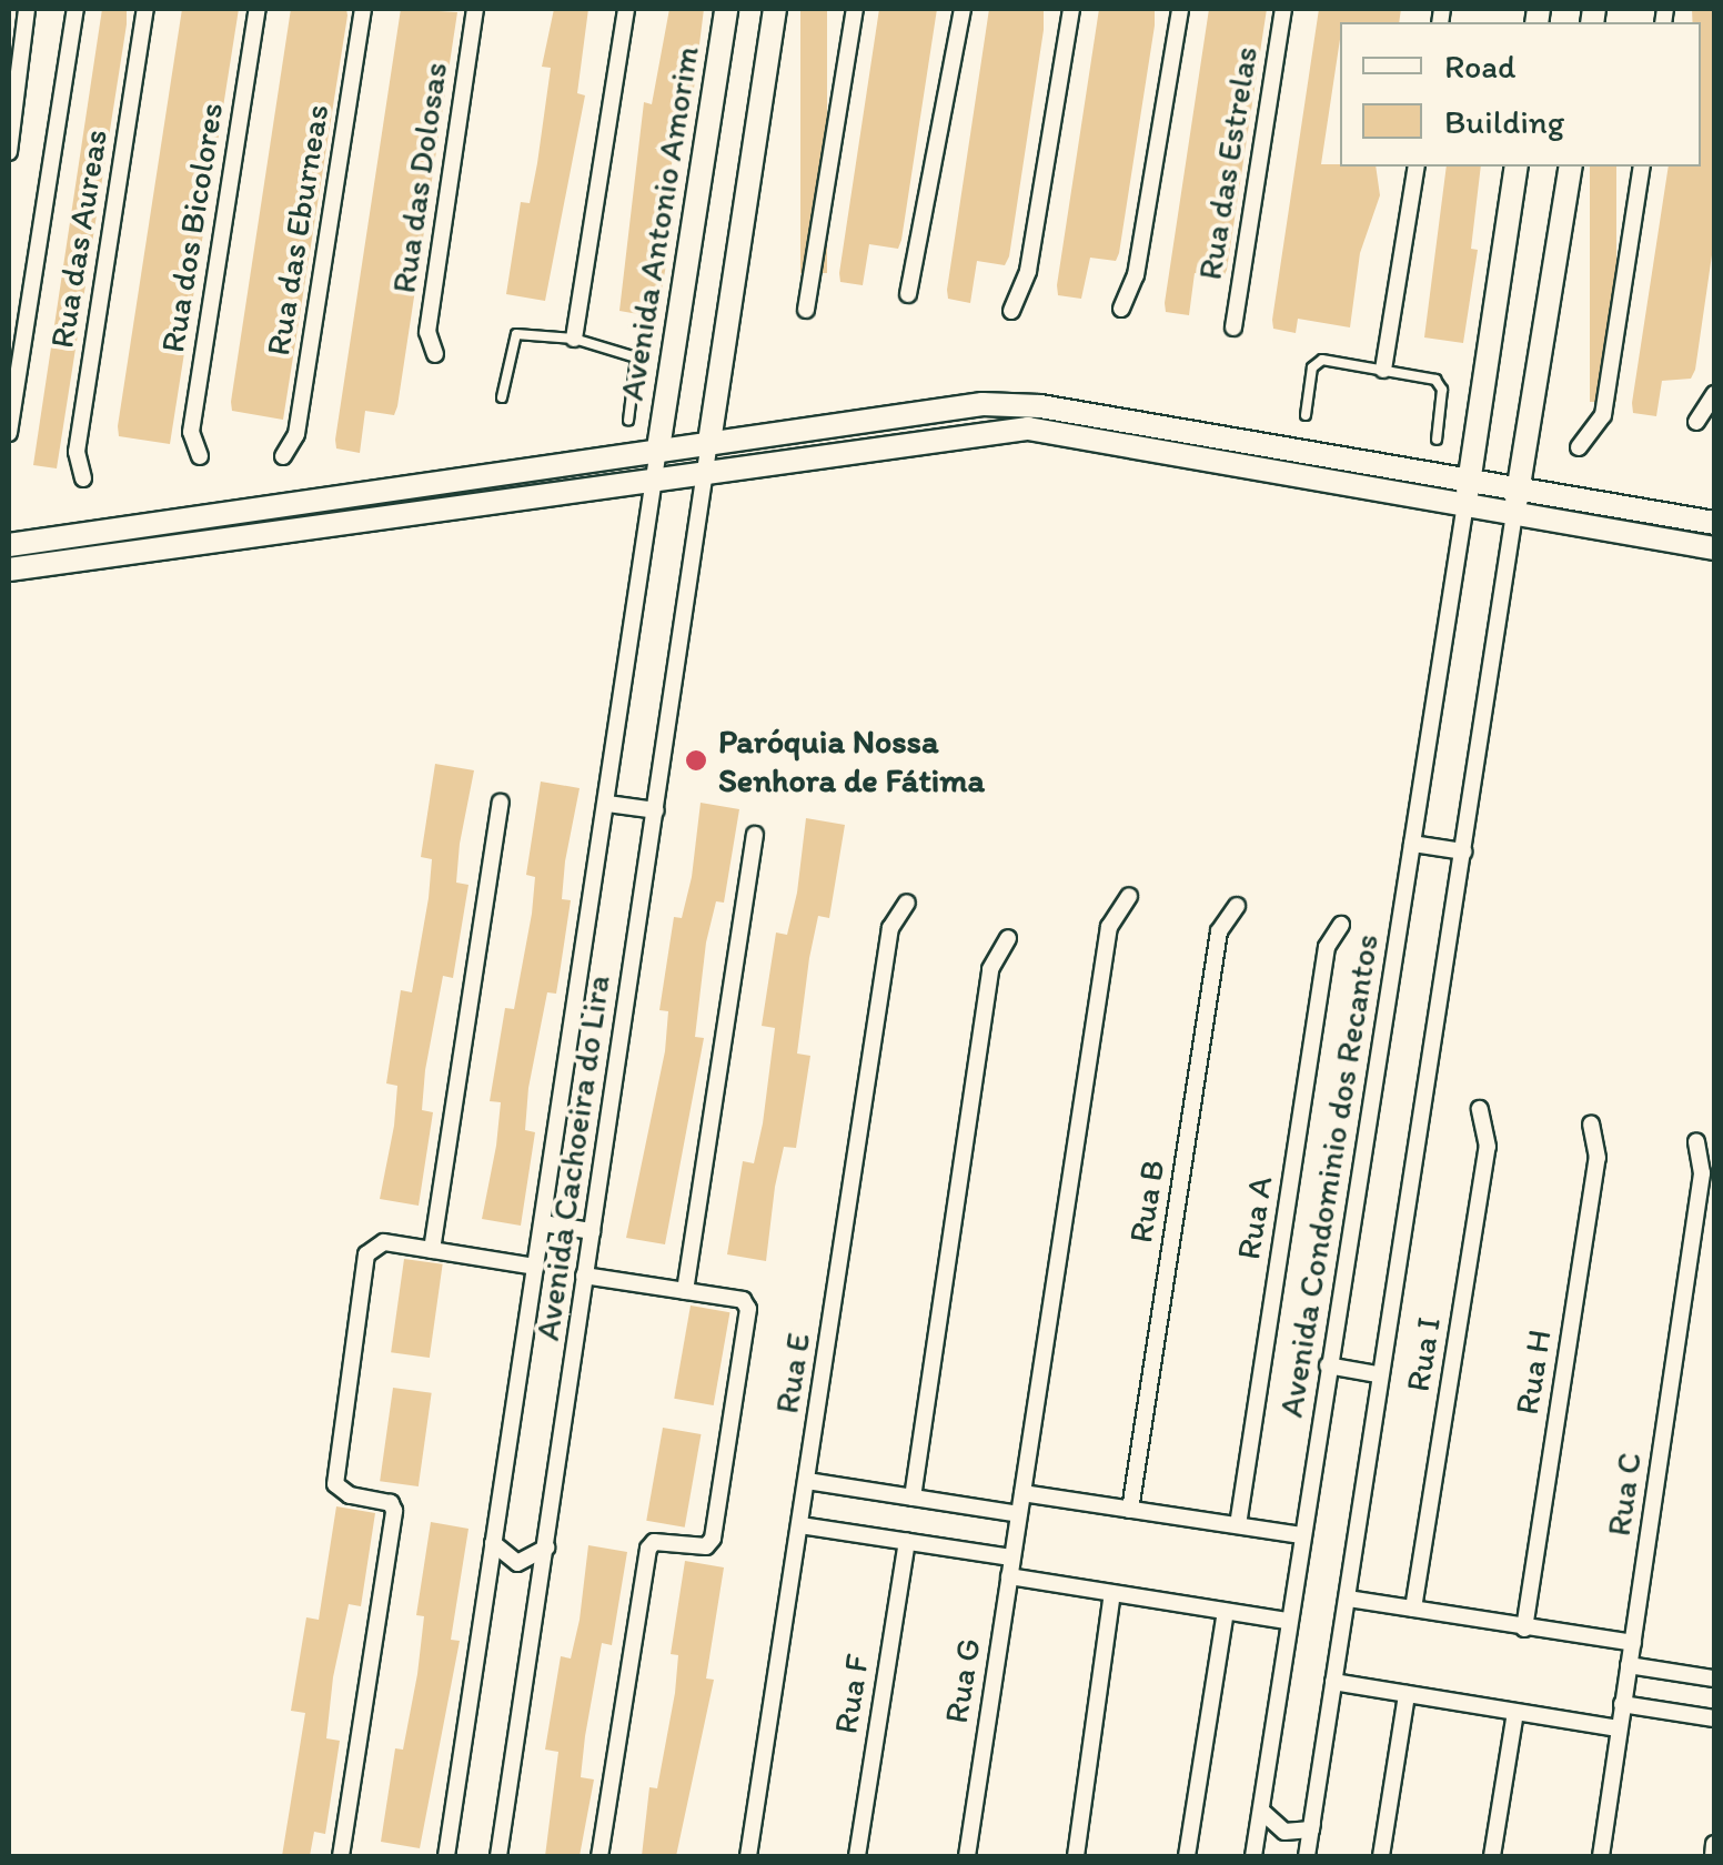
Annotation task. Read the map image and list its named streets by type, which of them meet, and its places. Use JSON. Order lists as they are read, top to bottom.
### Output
{
  "streets": {
    "street": [
      "Rua das Estrelas",
      "Rua das Dolosas",
      "Avenida Antonio Amorim",
      "Rua dos Bicolores",
      "Rua das Eburneas",
      "Rua das Aureas",
      "Avenida Cachoeira do Lira",
      "Avenida Condominio dos Recantos",
      "Rua B",
      "Rua A",
      "Rua I",
      "Rua H",
      "Rua E",
      "Rua C",
      "Rua G",
      "Rua F"
    ]
  },
  "crossings": [
    ["Avenida Antonio Amorim", "Avenida Cachoeira do Lira"]
  ],
  "places": ["Paróquia Nossa Senhora de Fátima"],
  "legend": ["Road", "Building"]
}
